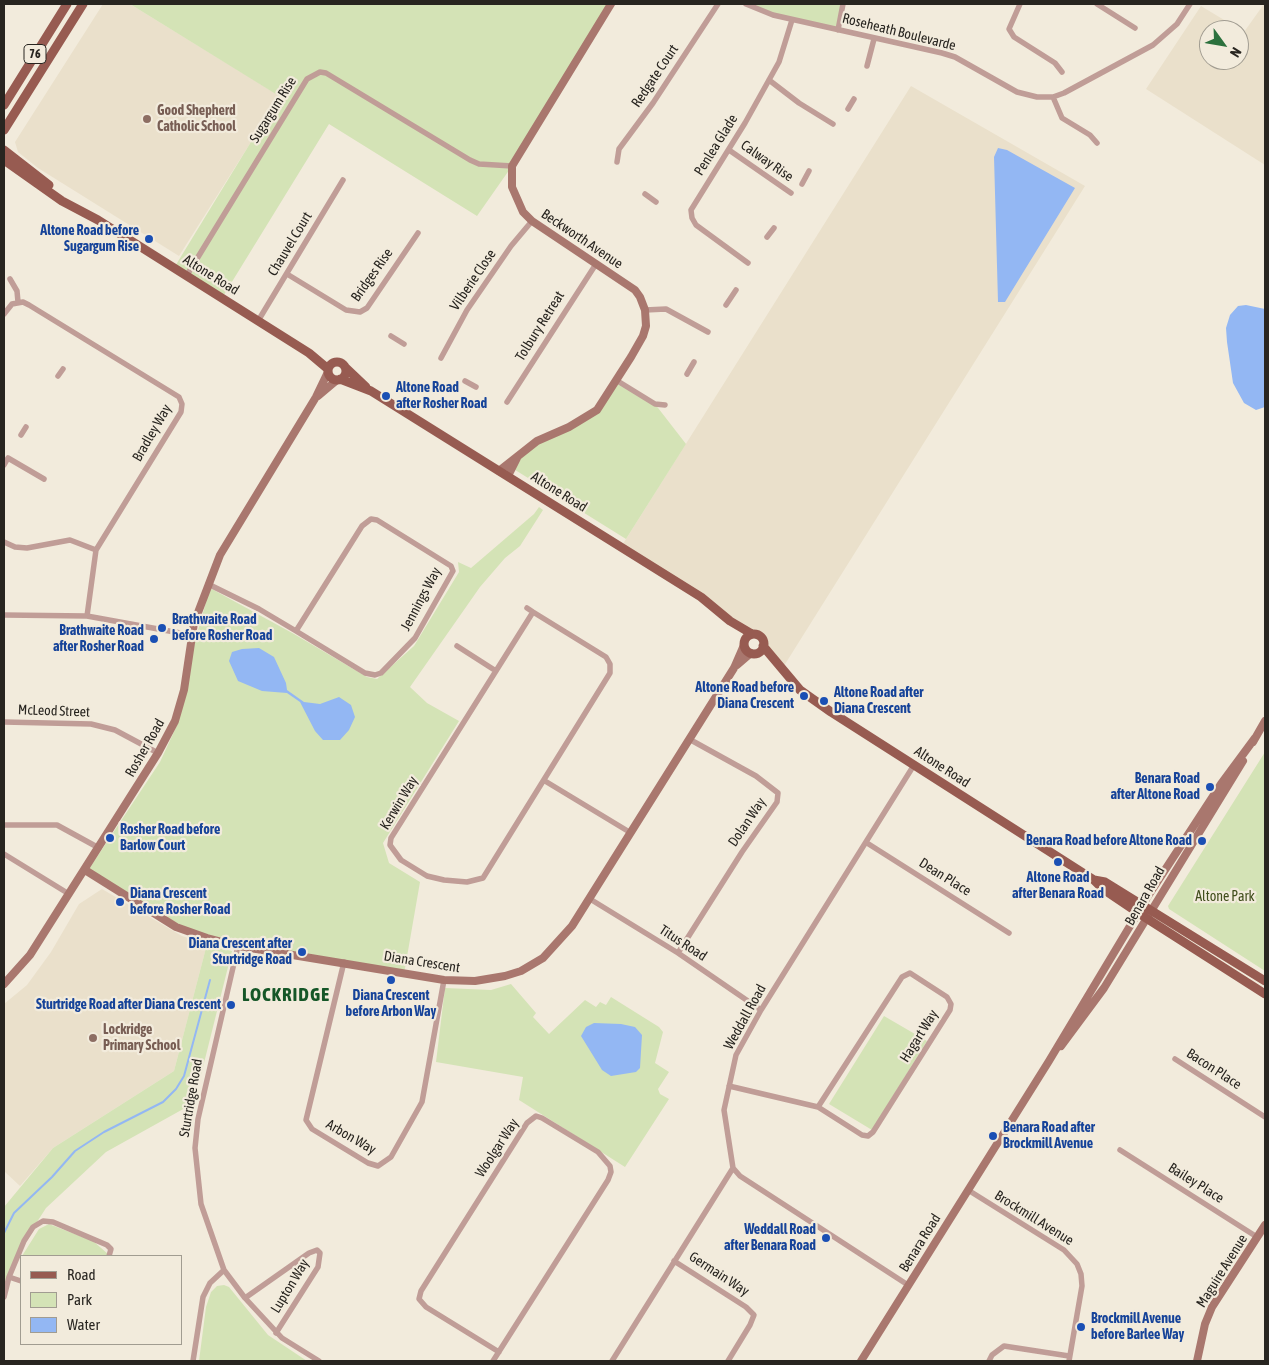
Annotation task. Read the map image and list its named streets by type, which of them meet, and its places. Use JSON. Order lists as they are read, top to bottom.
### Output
{
  "streets": {
    "main road": ["76", "Altone Road"],
    "street": [
      "Roseheath Boulevarde",
      "Redgate Court",
      "Sugargum Rise",
      "Penlea Glade",
      "Calway Rise",
      "Beckworth Avenue",
      "Chauvel Court",
      "Bridges Rise",
      "Vilberie Close",
      "Tolbury Retreat",
      "Bradley Way",
      "Jennings Way",
      "McLeod Street",
      "Rosher Road",
      "Kerwin Way",
      "Dolan Way",
      "Dean Place",
      "Benara Road",
      "Titus Road",
      "Diana Crescent",
      "Weddall Road",
      "Hagart Way",
      "Bacon Place",
      "Sturtridge Road",
      "Arbon Way",
      "Woolgar Way",
      "Bailey Place",
      "Brockmill Avenue",
      "Maguire Avenue",
      "Germain Way",
      "Lupton Way"
    ]
  },
  "crossings": [
    ["Roseheath Boulevarde", "Penlea Glade"],
    ["Sugargum Rise", "Beckworth Avenue"],
    ["Sugargum Rise", "Altone Road"],
    ["Penlea Glade", "Calway Rise"],
    ["Beckworth Avenue", "Vilberie Close"],
    ["Beckworth Avenue", "Tolbury Retreat"],
    ["Chauvel Court", "Altone Road"],
    ["Chauvel Court", "Bridges Rise"],
    ["Altone Road", "Rosher Road"],
    ["Altone Road", "Benara Road"],
    ["Altone Road", "Diana Crescent"],
    ["Altone Road", "Weddall Road"],
    ["Jennings Way", "Rosher Road"],
    ["McLeod Street", "Rosher Road"],
    ["Rosher Road", "Diana Crescent"],
    ["Dolan Way", "Titus Road"],
    ["Dolan Way", "Diana Crescent"],
    ["Dean Place", "Weddall Road"],
    ["Benara Road", "Brockmill Avenue"],
    ["Titus Road", "Diana Crescent"],
    ["Titus Road", "Weddall Road"],
    ["Diana Crescent", "Sturtridge Road"],
    ["Diana Crescent", "Arbon Way"],
    ["Weddall Road", "Hagart Way"],
    ["Weddall Road", "Germain Way"],
    ["Sturtridge Road", "Lupton Way"],
    ["Bailey Place", "Maguire Avenue"]
  ],
  "districts": ["LOCKRIDGE"],
  "parks": ["Altone Park"],
  "places": [
    "Good Shepherd Catholic School",
    "Altone Road before Sugargum Rise",
    "Altone Road after Rosher Road",
    "Brathwaite Road before Rosher Road",
    "Brathwaite Road after Rosher Road",
    "Altone Road before Diana Crescent",
    "Altone Road after Diana Crescent",
    "Benara Road after Altone Road",
    "Rosher Road before Barlow Court",
    "Benara Road before Altone Road",
    "Altone Road after Benara Road",
    "Diana Crescent before Rosher Road",
    "Diana Crescent after Sturtridge Road",
    "Diana Crescent before Arbon Way",
    "Sturtridge Road after Diana Crescent",
    "Lockridge Primary School",
    "Benara Road after Brockmill Avenue",
    "Weddall Road after Benara Road",
    "Brockmill Avenue before Barlee Way"
  ],
  "legend": ["Road", "Park", "Water"],
  "north": "bottom right"
}
